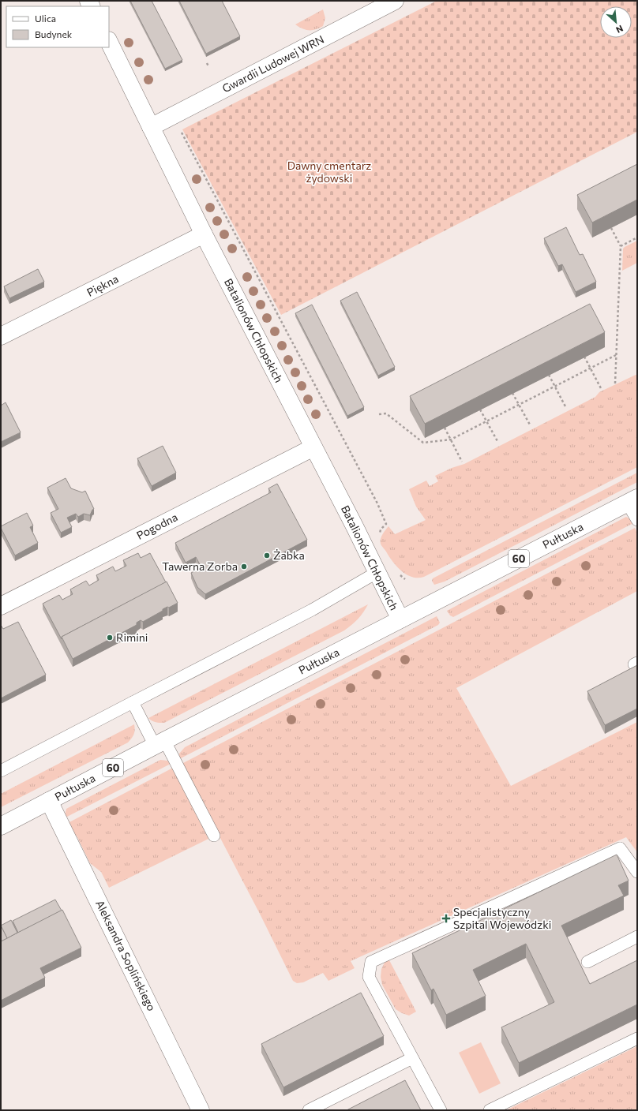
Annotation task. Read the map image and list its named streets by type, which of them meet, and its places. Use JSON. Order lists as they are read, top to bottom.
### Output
{
  "streets": {
    "street": [
      "Gwardii Ludowej WRN",
      "Piękna",
      "Batalionów Chłopskich",
      "Pogodna",
      "Pułtuska",
      "60",
      "Aleksandra Soplińskiego"
    ]
  },
  "crossings": [
    ["Gwardii Ludowej WRN", "Batalionów Chłopskich"],
    ["Piękna", "Batalionów Chłopskich"],
    ["Batalionów Chłopskich", "Pogodna"],
    ["Batalionów Chłopskich", "Pułtuska"],
    ["Pułtuska", "Aleksandra Soplińskiego"]
  ],
  "parks": ["Dawny cmentarz żydowski"],
  "places": {
    "other": ["Żabka", "Tawerna Zorba", "Rimini"],
    "health": ["Specjalistyczny Szpital Wojewódzki"]
  },
  "legend": ["Ulica", "Budynek"],
  "north": "bottom right"
}
